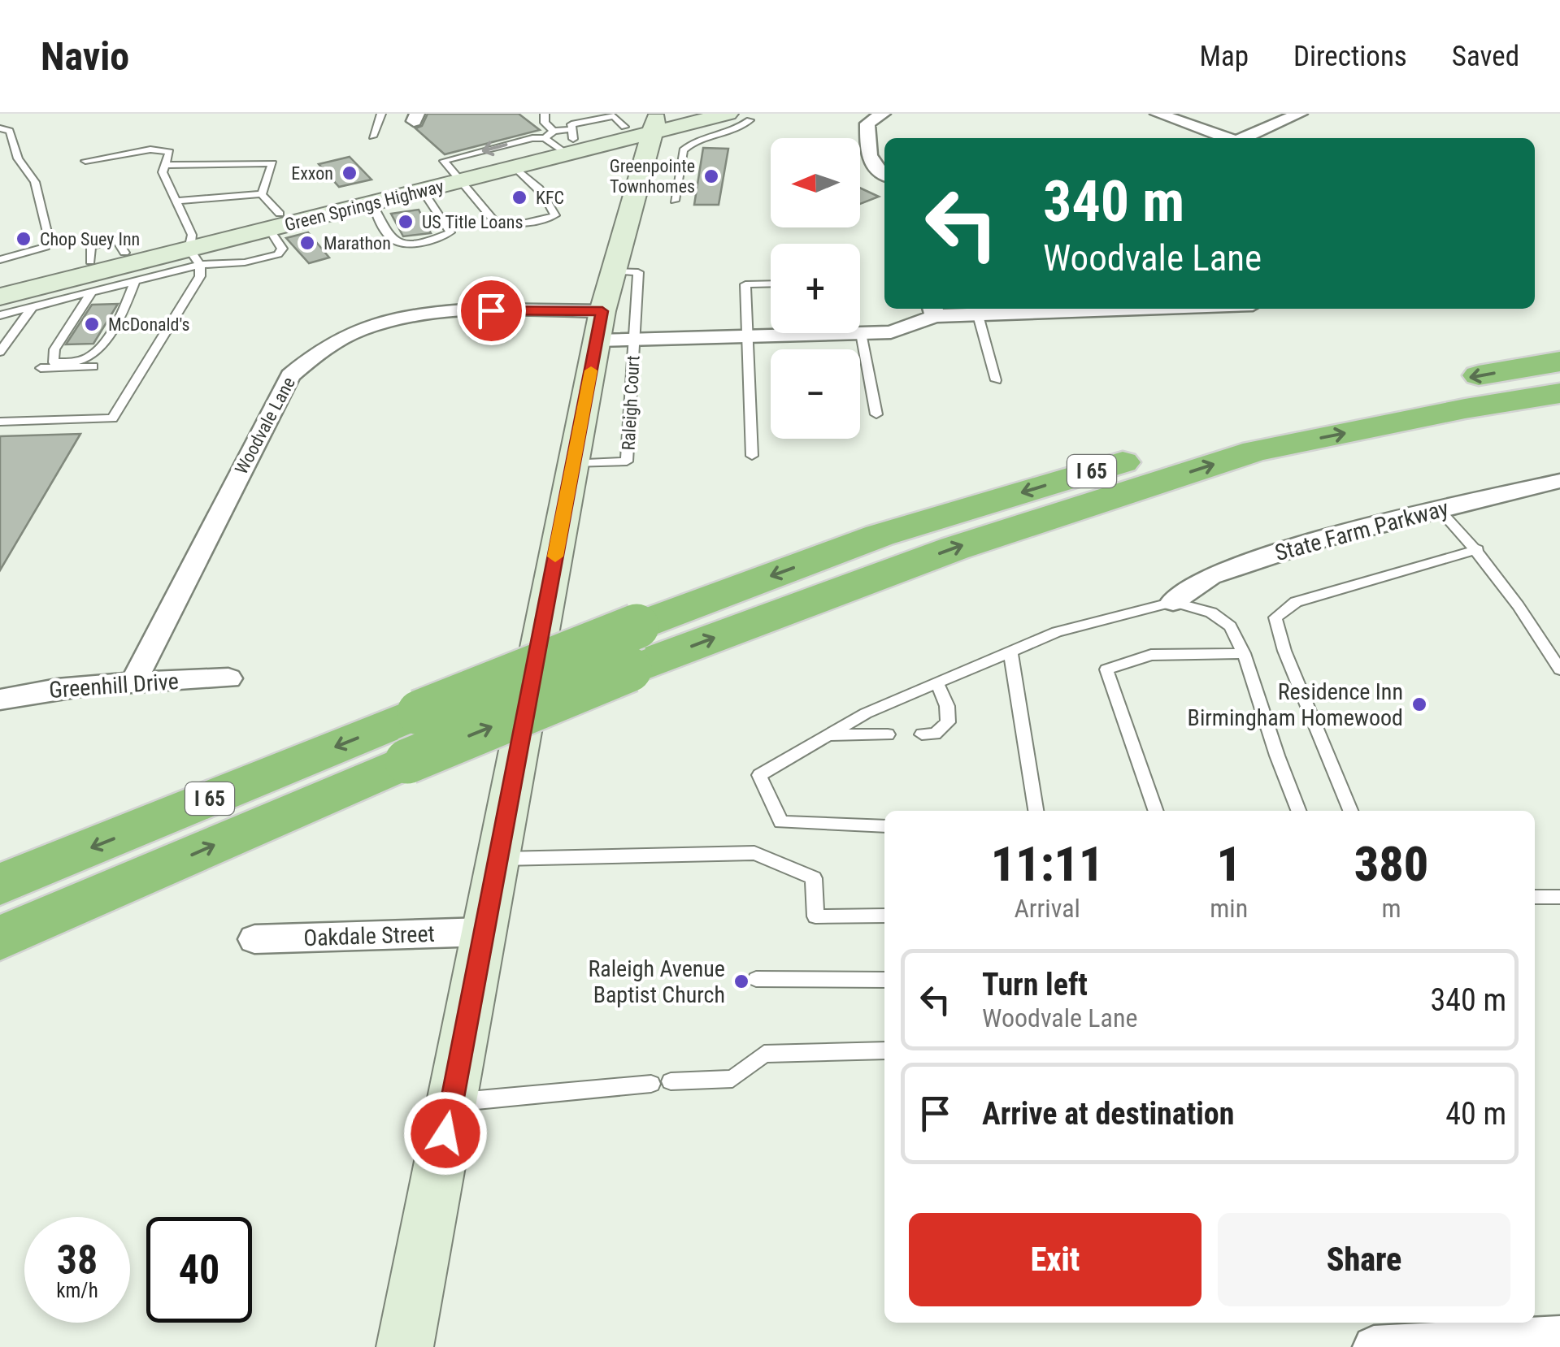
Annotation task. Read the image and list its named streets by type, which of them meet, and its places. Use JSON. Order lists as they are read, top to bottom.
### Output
{
  "streets": {
    "highway": ["I 65"],
    "main road": ["Green Springs Highway"],
    "street": [
      "Raleigh Court",
      "Woodvale Lane",
      "State Farm Parkway",
      "Greenhill Drive",
      "Oakdale Street"
    ]
  },
  "crossings": [
    ["Raleigh Court", "Woodvale Lane"],
    ["Woodvale Lane", "Greenhill Drive"]
  ],
  "places": [
    "Exxon",
    "Greenpointe Townhomes",
    "KFC",
    "US Title Loans",
    "Chop Suey Inn",
    "Marathon",
    "McDonald's",
    "Residence Inn Birmingham Homewood",
    "Raleigh Avenue Baptist Church"
  ],
  "north": "left",
  "page": {
    "header": "Navio",
    "nav": ["Map", "Directions", "Saved"],
    "map_buttons": ["+", "−"],
    "turn": ["340 m", "Woodvale Lane"],
    "eta": [
      "11:11",
      "Arrival",
      "1",
      "min",
      "380",
      "m"
    ],
    "list": [
      {
        "name": "Turn left",
        "note": "Woodvale Lane",
        "value": "340 m"
      },
      {
        "name": "Arrive at destination",
        "value": "40 m"
      }
    ],
    "buttons": ["Exit", "Share"],
    "speed": "38 km/h",
    "limit": "40"
  }
}
